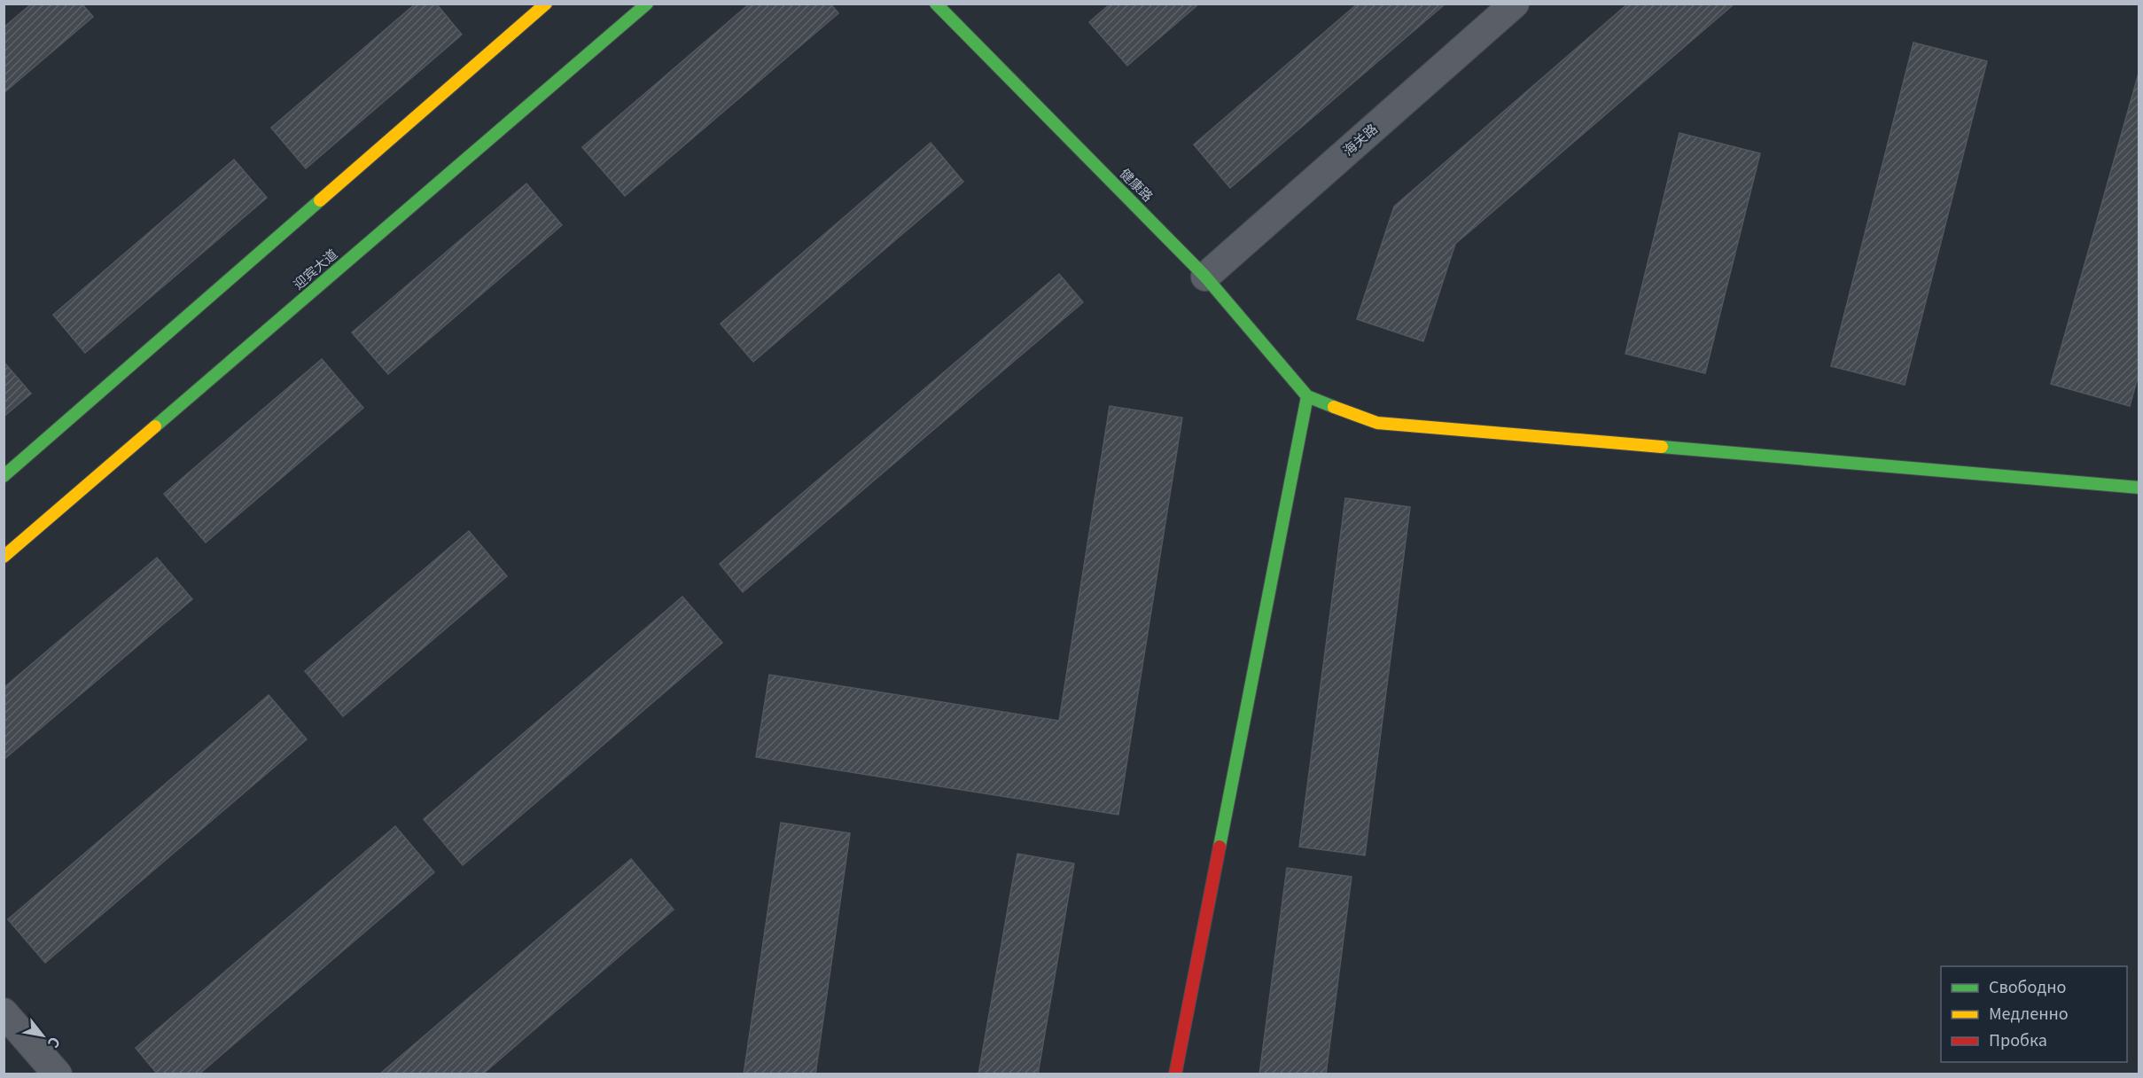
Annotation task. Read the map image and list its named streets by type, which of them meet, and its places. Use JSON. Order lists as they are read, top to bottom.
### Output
{
  "streets": {
    "main road": ["健康路", "迎宾大道"],
    "street": ["海关路"]
  },
  "crossings": [
    ["海关路", "健康路"]
  ],
  "legend": ["Свободно", "Медленно", "Пробка"],
  "north": "bottom right"
}
